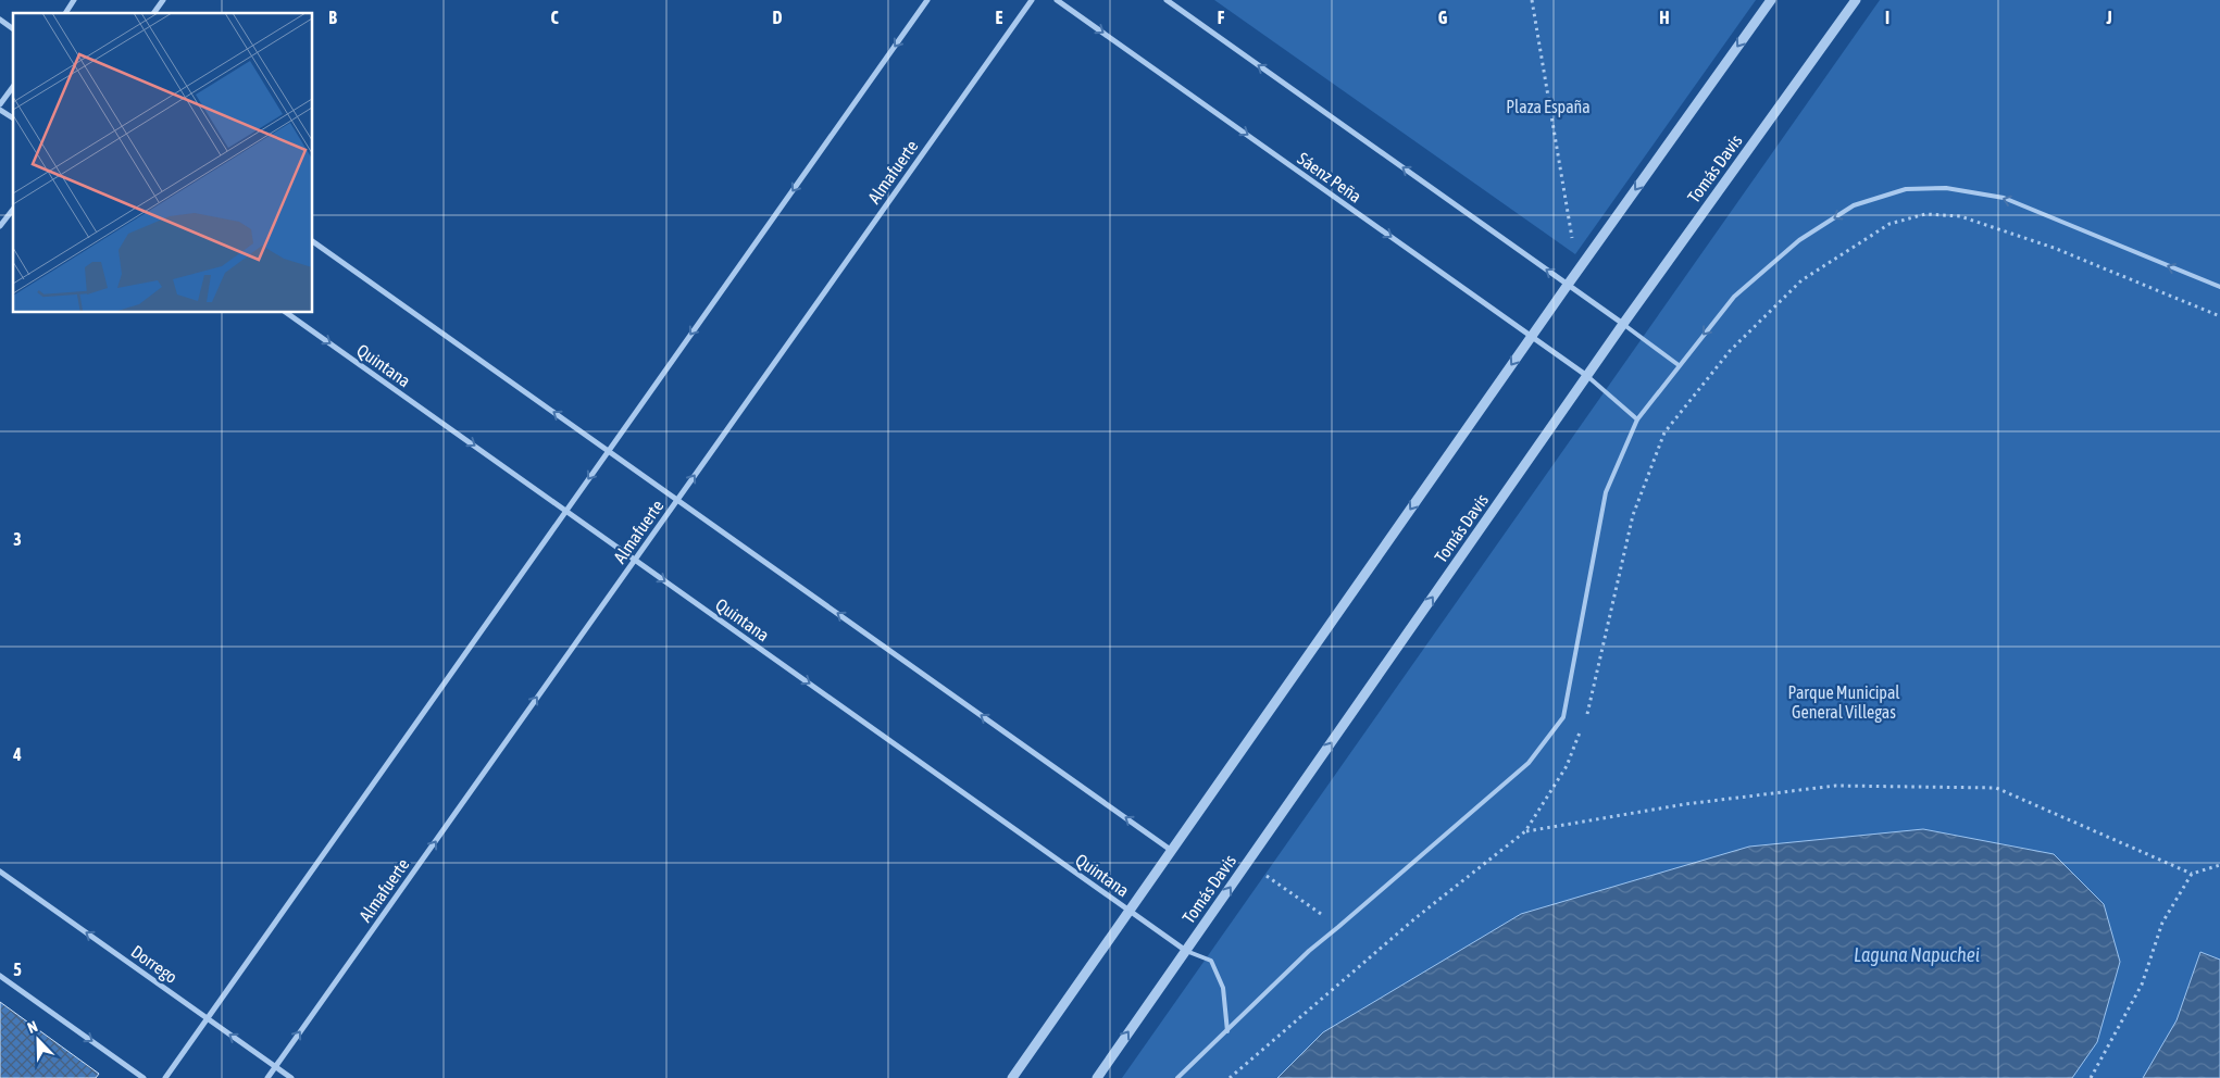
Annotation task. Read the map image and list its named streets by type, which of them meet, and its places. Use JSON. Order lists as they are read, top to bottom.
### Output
{
  "streets": {
    "street": [
      "Tomás Davis",
      "Almafuerte",
      "Sáenz Peña",
      "Quintana",
      "Dorrego"
    ]
  },
  "crossings": [
    ["Tomás Davis", "Sáenz Peña"],
    ["Tomás Davis", "Quintana"],
    ["Almafuerte", "Quintana"],
    ["Almafuerte", "Dorrego"]
  ],
  "one_way": [
    "Almafuerte",
    "Sáenz Peña",
    "Quintana",
    "Dorrego"
  ],
  "water": ["Laguna Napuchei"],
  "parks": ["Plaza España", "Parque Municipal General Villegas"],
  "north": "top left",
  "grid": {
    "columns": [
      "B",
      "C",
      "D",
      "E",
      "F",
      "G",
      "H",
      "I",
      "J"
    ],
    "rows": ["3", "4", "5"]
  }
}
